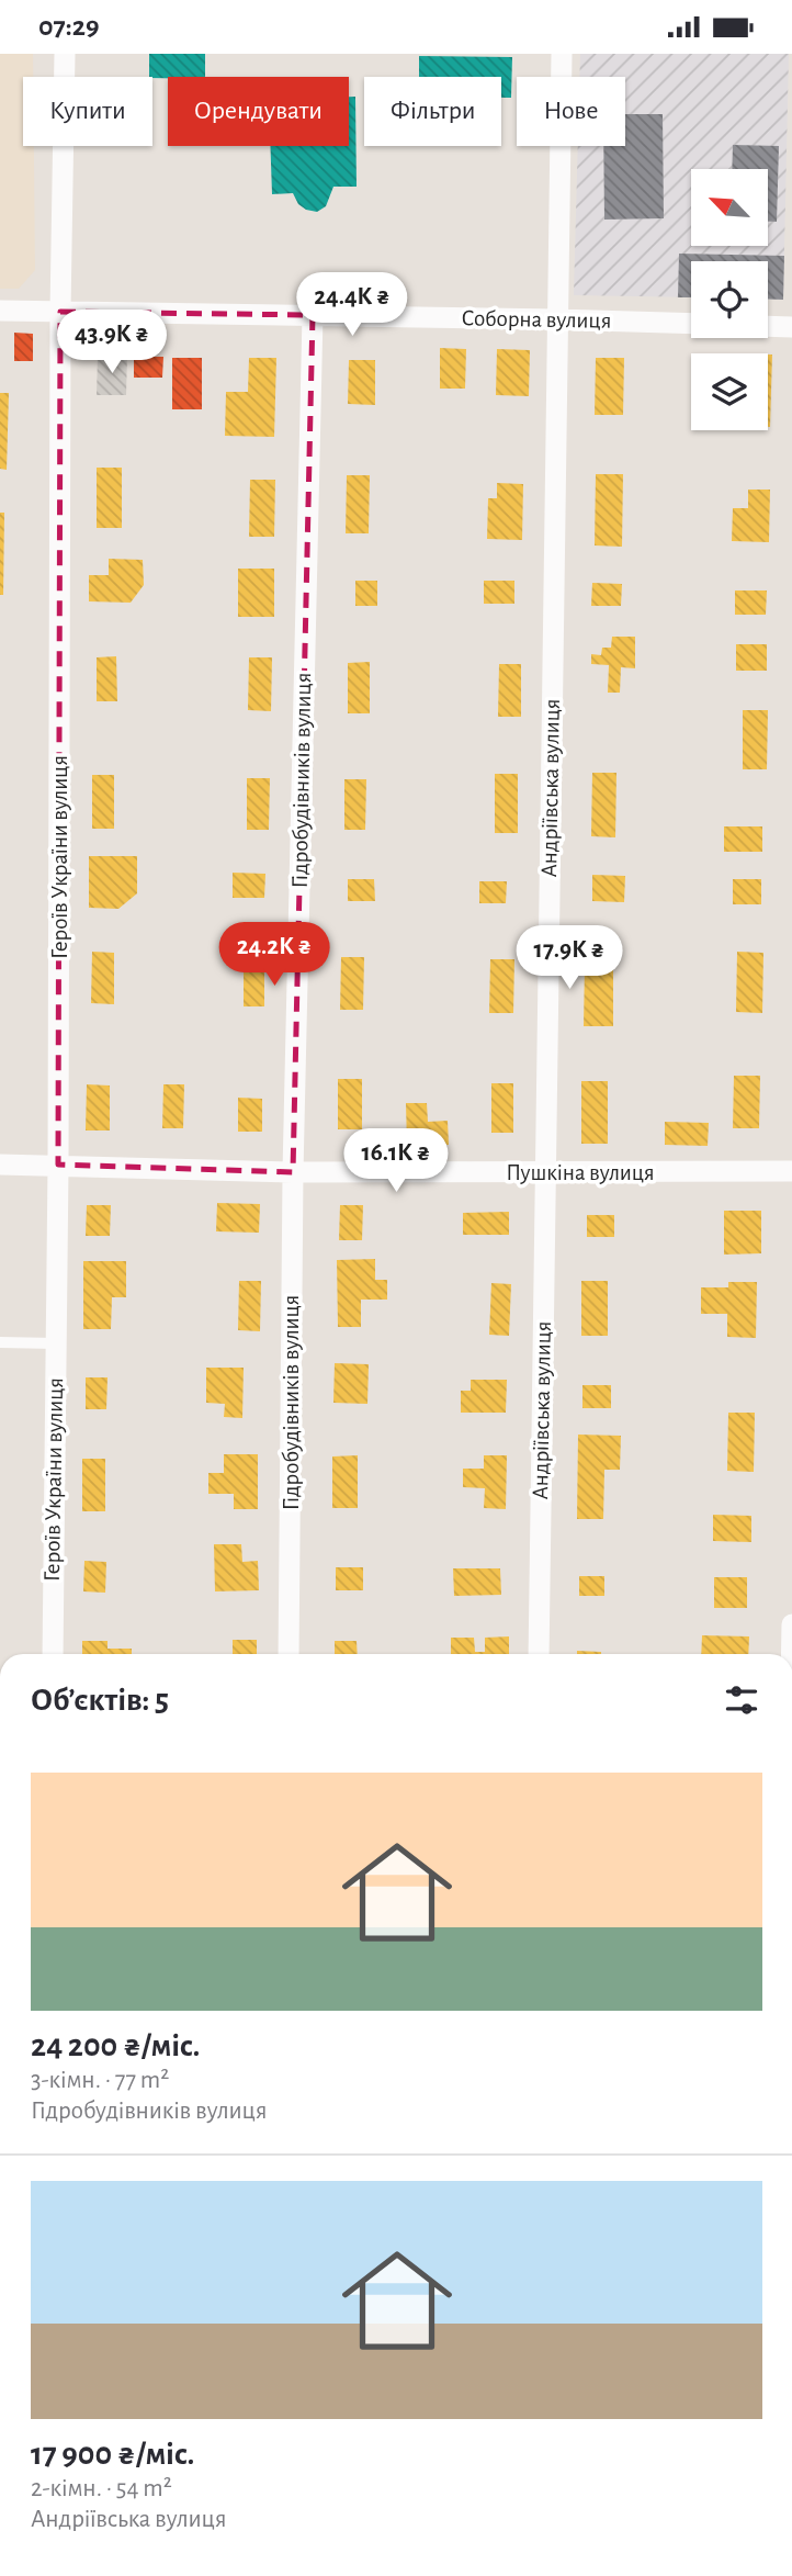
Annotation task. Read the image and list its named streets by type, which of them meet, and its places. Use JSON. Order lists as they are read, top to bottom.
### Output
{
  "streets": {
    "street": [
      "Соборна вулиця",
      "Гідробудівників вулиця",
      "Андріївська вулиця",
      "Героїв України вулиця",
      "Пушкіна вулиця"
    ]
  },
  "crossings": [
    ["Соборна вулиця", "Гідробудівників вулиця"],
    ["Соборна вулиця", "Андріївська вулиця"],
    ["Соборна вулиця", "Героїв України вулиця"],
    ["Гідробудівників вулиця", "Пушкіна вулиця"],
    ["Андріївська вулиця", "Пушкіна вулиця"],
    ["Героїв України вулиця", "Пушкіна вулиця"]
  ],
  "north": "top left",
  "page": {
    "status": "07:29",
    "chip": [
      "Купити",
      "Орендувати",
      "Фільтри",
      "Нове"
    ],
    "price": [
      "24.4K ₴",
      "43.9K ₴",
      "24.2K ₴",
      "17.9K ₴",
      "16.1K ₴"
    ],
    "heading": "Об’єктів: 5",
    "list": [
      {
        "name": "24 200 ₴/міс.",
        "note": "3-кімн. · 77 m² · Гідробудівників вулиця"
      },
      {
        "name": "17 900 ₴/міс.",
        "note": "2-кімн. · 54 m² · Андріївська вулиця"
      }
    ]
  }
}
